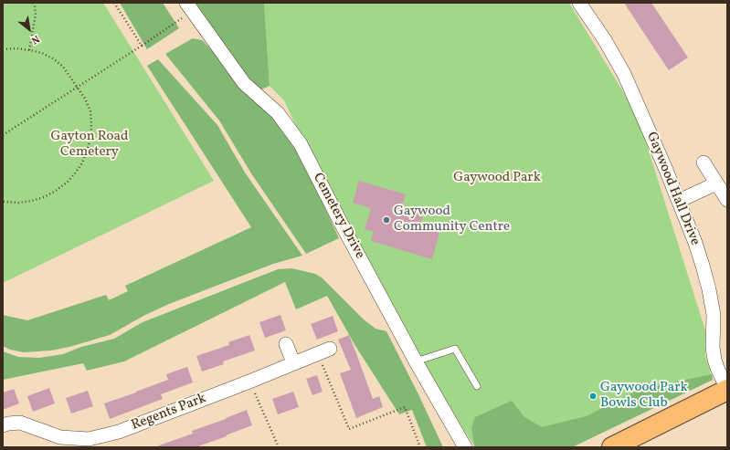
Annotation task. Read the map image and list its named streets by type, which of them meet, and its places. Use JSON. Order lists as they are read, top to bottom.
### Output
{
  "streets": {
    "street": ["Gaywood Hall Drive", "Cemetery Drive", "Regents Park"]
  },
  "parks": ["Gayton Road Cemetery", "Gaywood Park"],
  "places": ["Gaywood Community Centre", "Gaywood Park Bowls Club"],
  "north": "bottom right"
}
